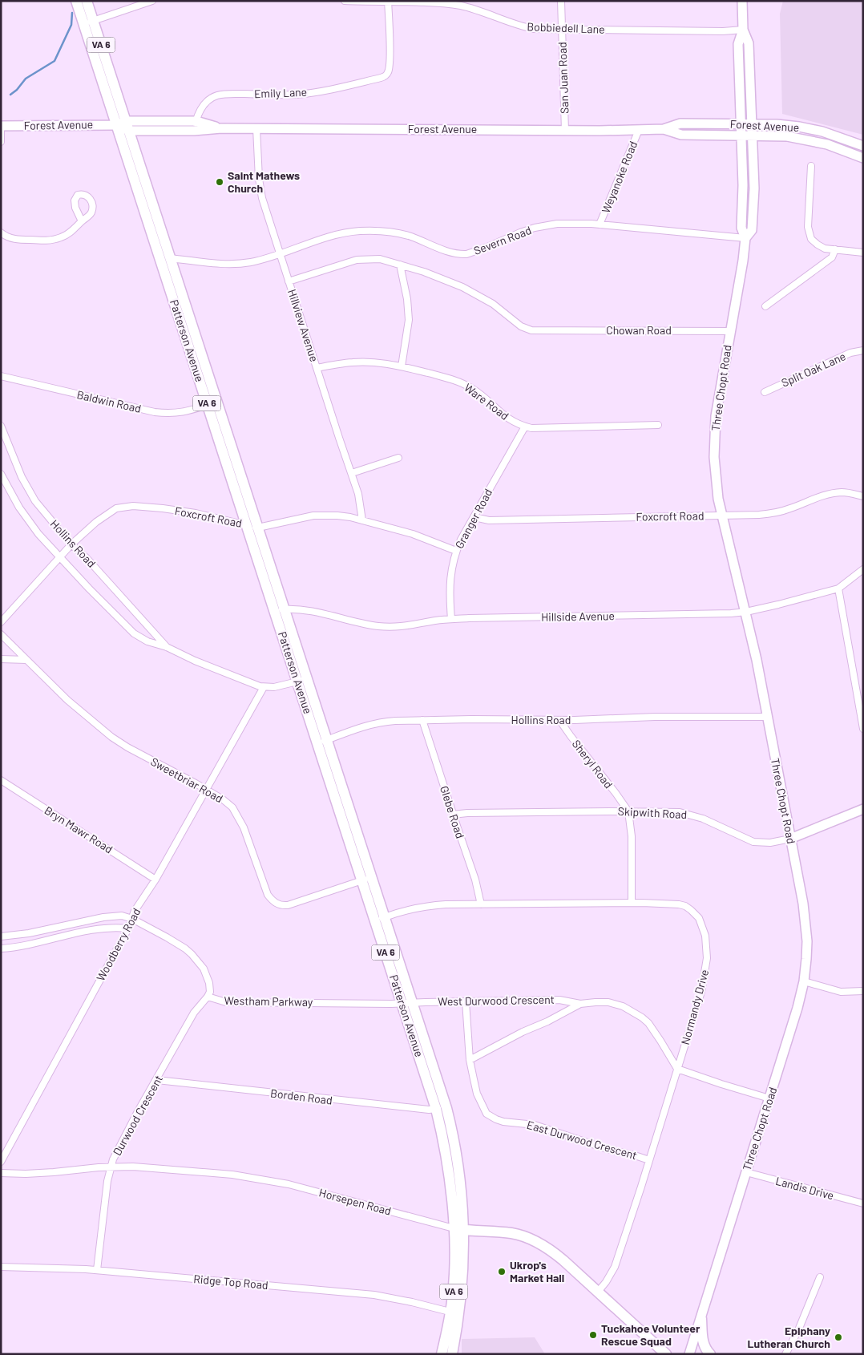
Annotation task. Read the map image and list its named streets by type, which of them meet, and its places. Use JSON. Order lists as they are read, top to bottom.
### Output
{
  "streets": {
    "main road": [
      "VA 6",
      "Forest Avenue",
      "Patterson Avenue",
      "Three Chopt Road",
      "Skipwith Road",
      "Horsepen Road"
    ],
    "street": [
      "Bobbiedell Lane",
      "San Juan Road",
      "Emily Lane",
      "Weyanoke Road",
      "Severn Road",
      "Hillview Avenue",
      "Chowan Road",
      "Split Oak Lane",
      "Baldwin Road",
      "Ware Road",
      "Foxcroft Road",
      "Granger Road",
      "Hollins Road",
      "Hillside Avenue",
      "Sheryl Road",
      "Sweetbriar Road",
      "Glebe Road",
      "Bryn Mawr Road",
      "Woodberry Road",
      "West Durwood Crescent",
      "Westham Parkway",
      "Normandy Drive",
      "Borden Road",
      "Durwood Crescent",
      "East Durwood Crescent",
      "Landis Drive",
      "Ridge Top Road"
    ]
  },
  "crossings": [
    ["Bobbiedell Lane", "San Juan Road"],
    ["Bobbiedell Lane", "Emily Lane"],
    ["Bobbiedell Lane", "Three Chopt Road"],
    ["San Juan Road", "Forest Avenue"],
    ["Emily Lane", "Forest Avenue"],
    ["Forest Avenue", "Weyanoke Road"],
    ["Forest Avenue", "Hillview Avenue"],
    ["Forest Avenue", "Patterson Avenue"],
    ["Forest Avenue", "Three Chopt Road"],
    ["Weyanoke Road", "Severn Road"],
    ["Severn Road", "Hillview Avenue"],
    ["Severn Road", "Patterson Avenue"],
    ["Severn Road", "Three Chopt Road"],
    ["Hillview Avenue", "Chowan Road"],
    ["Hillview Avenue", "Ware Road"],
    ["Hillview Avenue", "Foxcroft Road"],
    ["Chowan Road", "Three Chopt Road"],
    ["Patterson Avenue", "Baldwin Road"],
    ["Patterson Avenue", "Foxcroft Road"],
    ["Patterson Avenue", "Hollins Road"],
    ["Patterson Avenue", "Hillside Avenue"],
    ["Patterson Avenue", "Sweetbriar Road"],
    ["Patterson Avenue", "West Durwood Crescent"],
    ["Patterson Avenue", "Westham Parkway"],
    ["Patterson Avenue", "Normandy Drive"],
    ["Patterson Avenue", "Borden Road"],
    ["Patterson Avenue", "Horsepen Road"],
    ["Patterson Avenue", "Ridge Top Road"],
    ["Three Chopt Road", "Foxcroft Road"],
    ["Three Chopt Road", "Hollins Road"],
    ["Three Chopt Road", "Hillside Avenue"],
    ["Three Chopt Road", "Skipwith Road"],
    ["Three Chopt Road", "Landis Drive"],
    ["Ware Road", "Granger Road"],
    ["Foxcroft Road", "Granger Road"],
    ["Foxcroft Road", "Hollins Road"],
    ["Granger Road", "Hillside Avenue"],
    ["Hollins Road", "Sheryl Road"],
    ["Hollins Road", "Glebe Road"],
    ["Hollins Road", "Woodberry Road"],
    ["Sheryl Road", "Skipwith Road"],
    ["Sheryl Road", "Normandy Drive"],
    ["Sweetbriar Road", "Woodberry Road"],
    ["Glebe Road", "Skipwith Road"],
    ["Glebe Road", "Normandy Drive"],
    ["Bryn Mawr Road", "Woodberry Road"],
    ["Woodberry Road", "Westham Parkway"],
    ["West Durwood Crescent", "Westham Parkway"],
    ["West Durwood Crescent", "Normandy Drive"],
    ["West Durwood Crescent", "East Durwood Crescent"],
    ["Westham Parkway", "Durwood Crescent"],
    ["Normandy Drive", "East Durwood Crescent"],
    ["Normandy Drive", "Horsepen Road"],
    ["Borden Road", "Durwood Crescent"],
    ["Durwood Crescent", "Horsepen Road"],
    ["Durwood Crescent", "Ridge Top Road"]
  ],
  "places": [
    "Saint Mathews Church",
    "Ukrop's Market Hall",
    "Tuckahoe Volunteer Rescue Squad",
    "Epiphany Lutheran Church"
  ]
}
